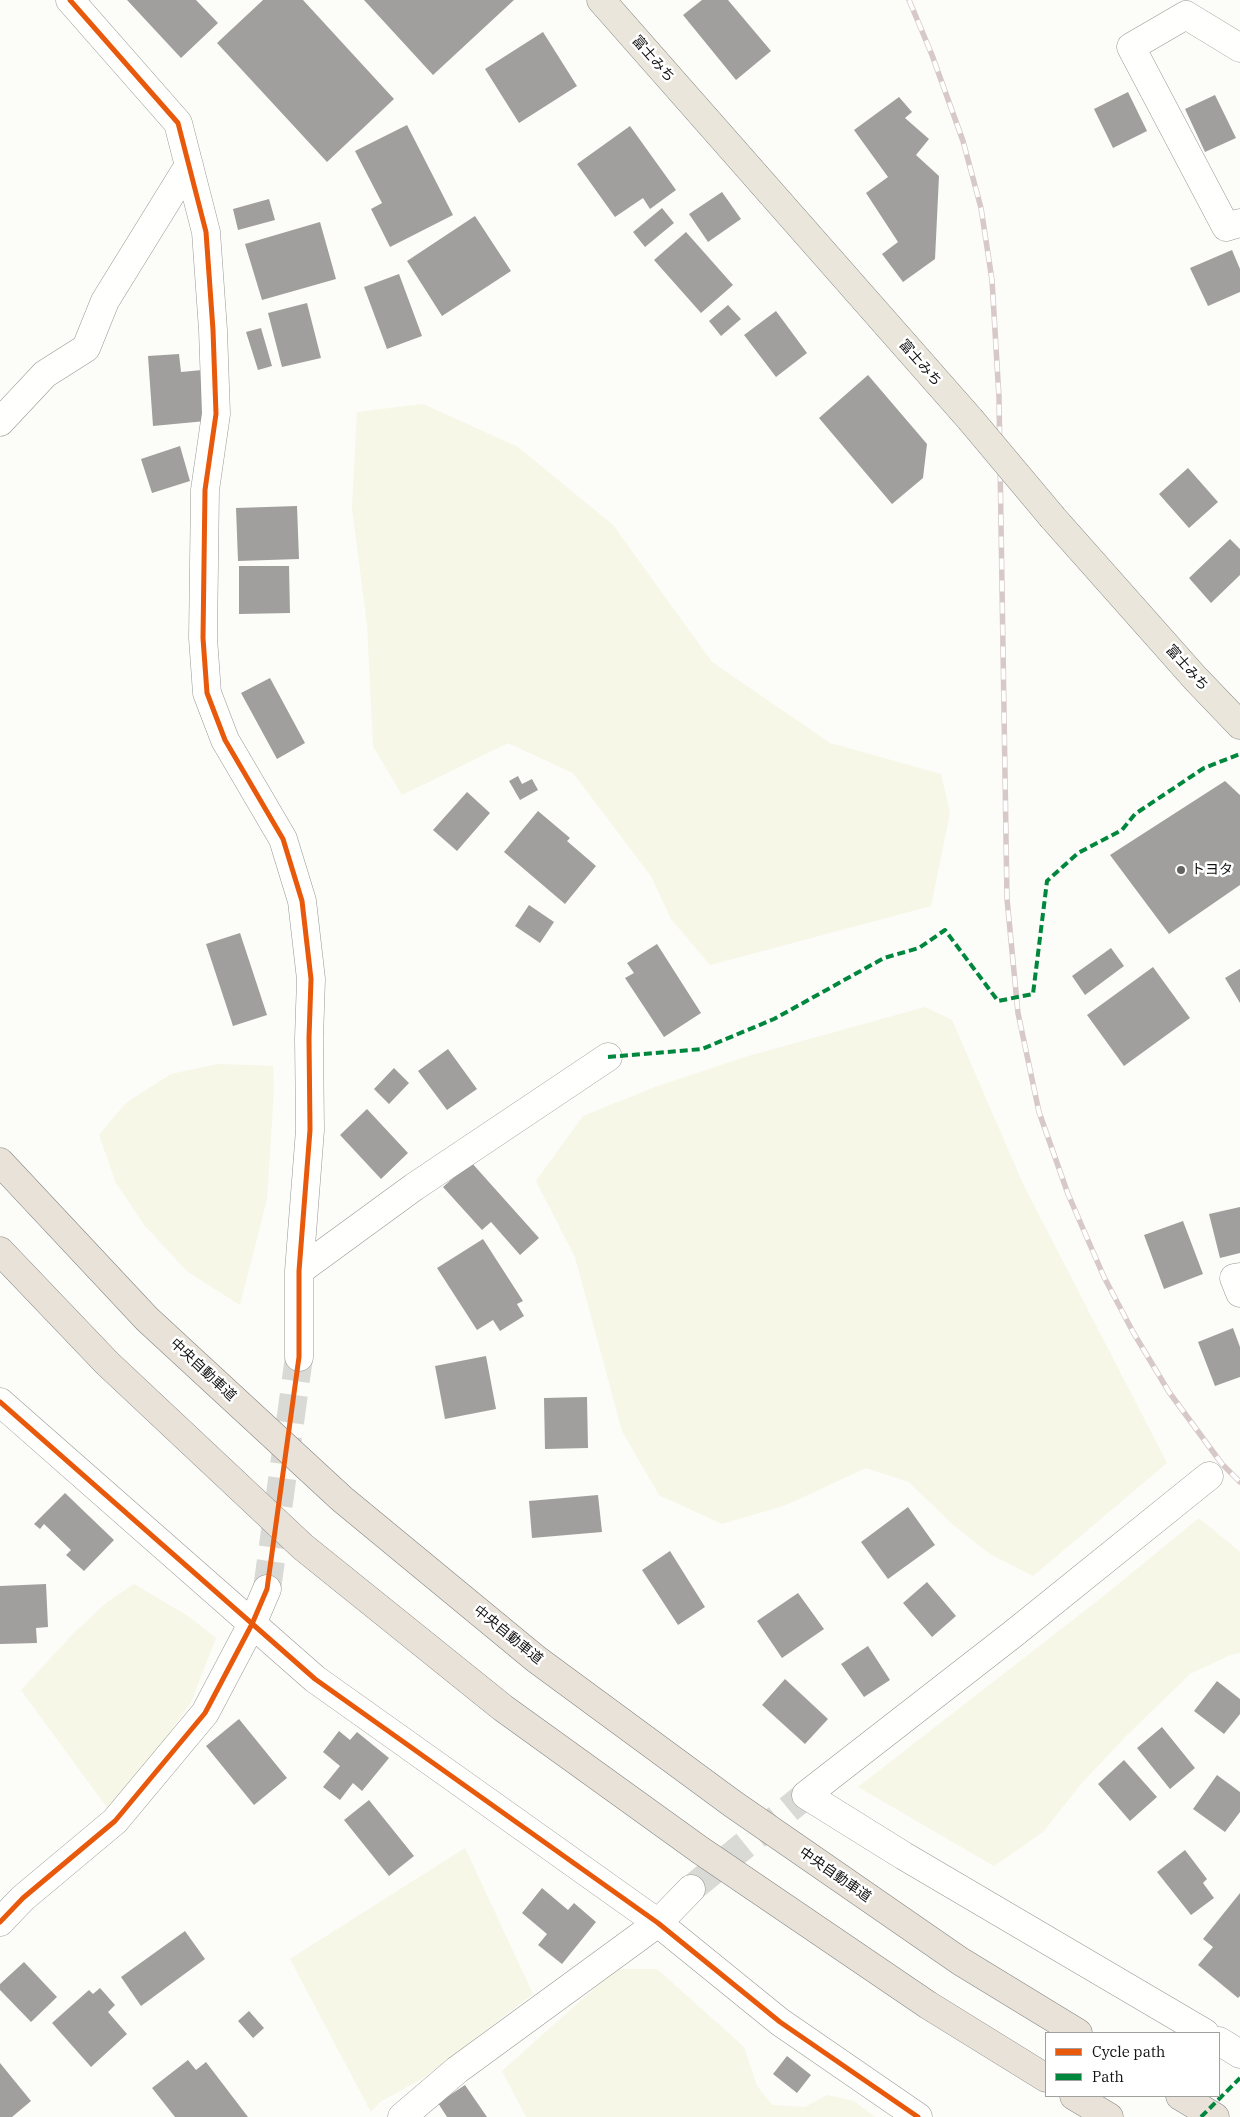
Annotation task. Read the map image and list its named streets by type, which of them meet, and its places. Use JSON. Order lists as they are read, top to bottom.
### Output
{
  "streets": {
    "highway": ["富士みち", "中央自動車道"]
  },
  "places": ["トヨタ"],
  "legend": ["Cycle path", "Path"]
}
